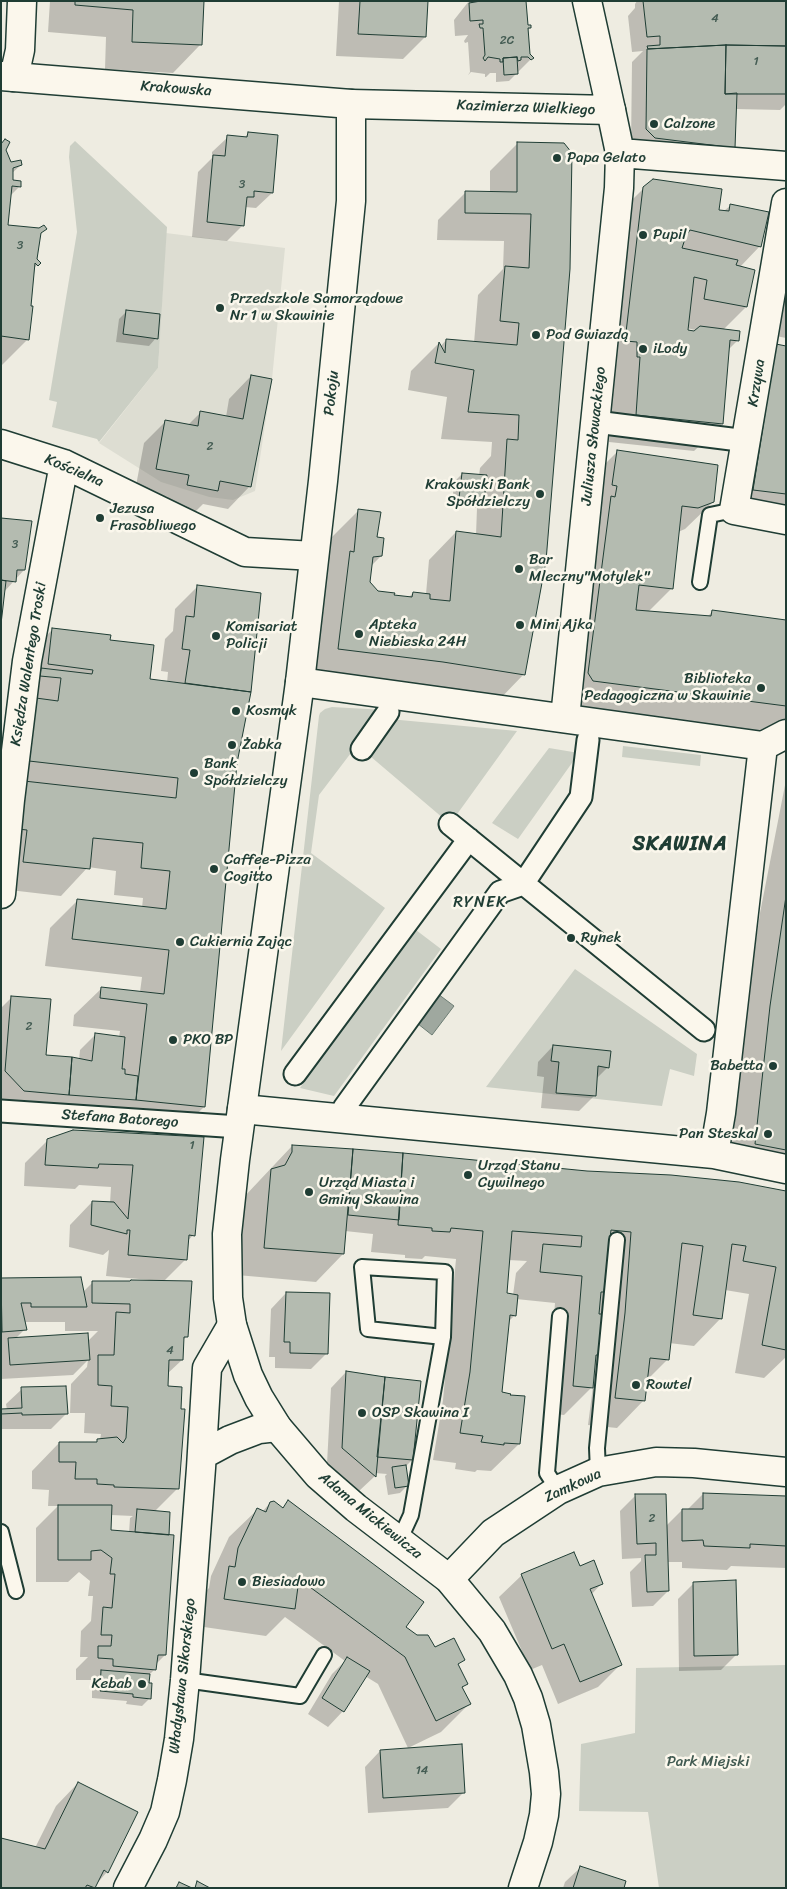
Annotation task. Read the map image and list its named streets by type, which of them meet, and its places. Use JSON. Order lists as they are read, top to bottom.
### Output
{
  "streets": {
    "street": [
      "Krakowska",
      "Kazimierza Wielkiego",
      "Krzywa",
      "Pokoju",
      "Juliusza Słowackiego",
      "Kościelna",
      "Księdza Walentego Troski",
      "Stefana Batorego",
      "Zamkowa",
      "Adama Mickiewicza",
      "Władysława Sikorskiego"
    ]
  },
  "crossings": [
    ["Krakowska", "Kazimierza Wielkiego"],
    ["Krakowska", "Pokoju"],
    ["Kazimierza Wielkiego", "Pokoju"],
    ["Kazimierza Wielkiego", "Juliusza Słowackiego"],
    ["Pokoju", "Kościelna"],
    ["Kościelna", "Księdza Walentego Troski"],
    ["Stefana Batorego", "Adama Mickiewicza"],
    ["Zamkowa", "Adama Mickiewicza"],
    ["Adama Mickiewicza", "Władysława Sikorskiego"]
  ],
  "districts": ["SKAWINA", "RYNEK"],
  "parks": ["Park Miejski"],
  "places": [
    "Calzone",
    "Papa Gelato",
    "Pupil",
    "Przedszkole Samorządowe Nr 1 w Skawinie",
    "Pod Gwiazdą",
    "iLody",
    "Krakowski Bank Spółdzielczy",
    "Jezusa Frasobliwego",
    "Bar Mleczny\"Motylek\"",
    "Mini Ajka",
    "Apteka Niebieska 24H",
    "Komisariat Policji",
    "Biblioteka Pedagogiczna w Skawinie",
    "Kosmyk",
    "Żabka",
    "Bank Spółdzielczy",
    "Caffee-Pizza Cogitto",
    "Rynek",
    "Cukiernia Zając",
    "PKO BP",
    "Babetta",
    "Pan Steskal",
    "Urząd Stanu Cywilnego",
    "Urząd Miasta i Gminy Skawina",
    "Rowtel",
    "OSP Skawina I",
    "Biesiadowo",
    "Kebab"
  ],
  "house_numbers": [
    "4",
    "2C",
    "1",
    "3",
    "3",
    "2",
    "3",
    "2",
    "1",
    "4",
    "2",
    "14"
  ]
}
